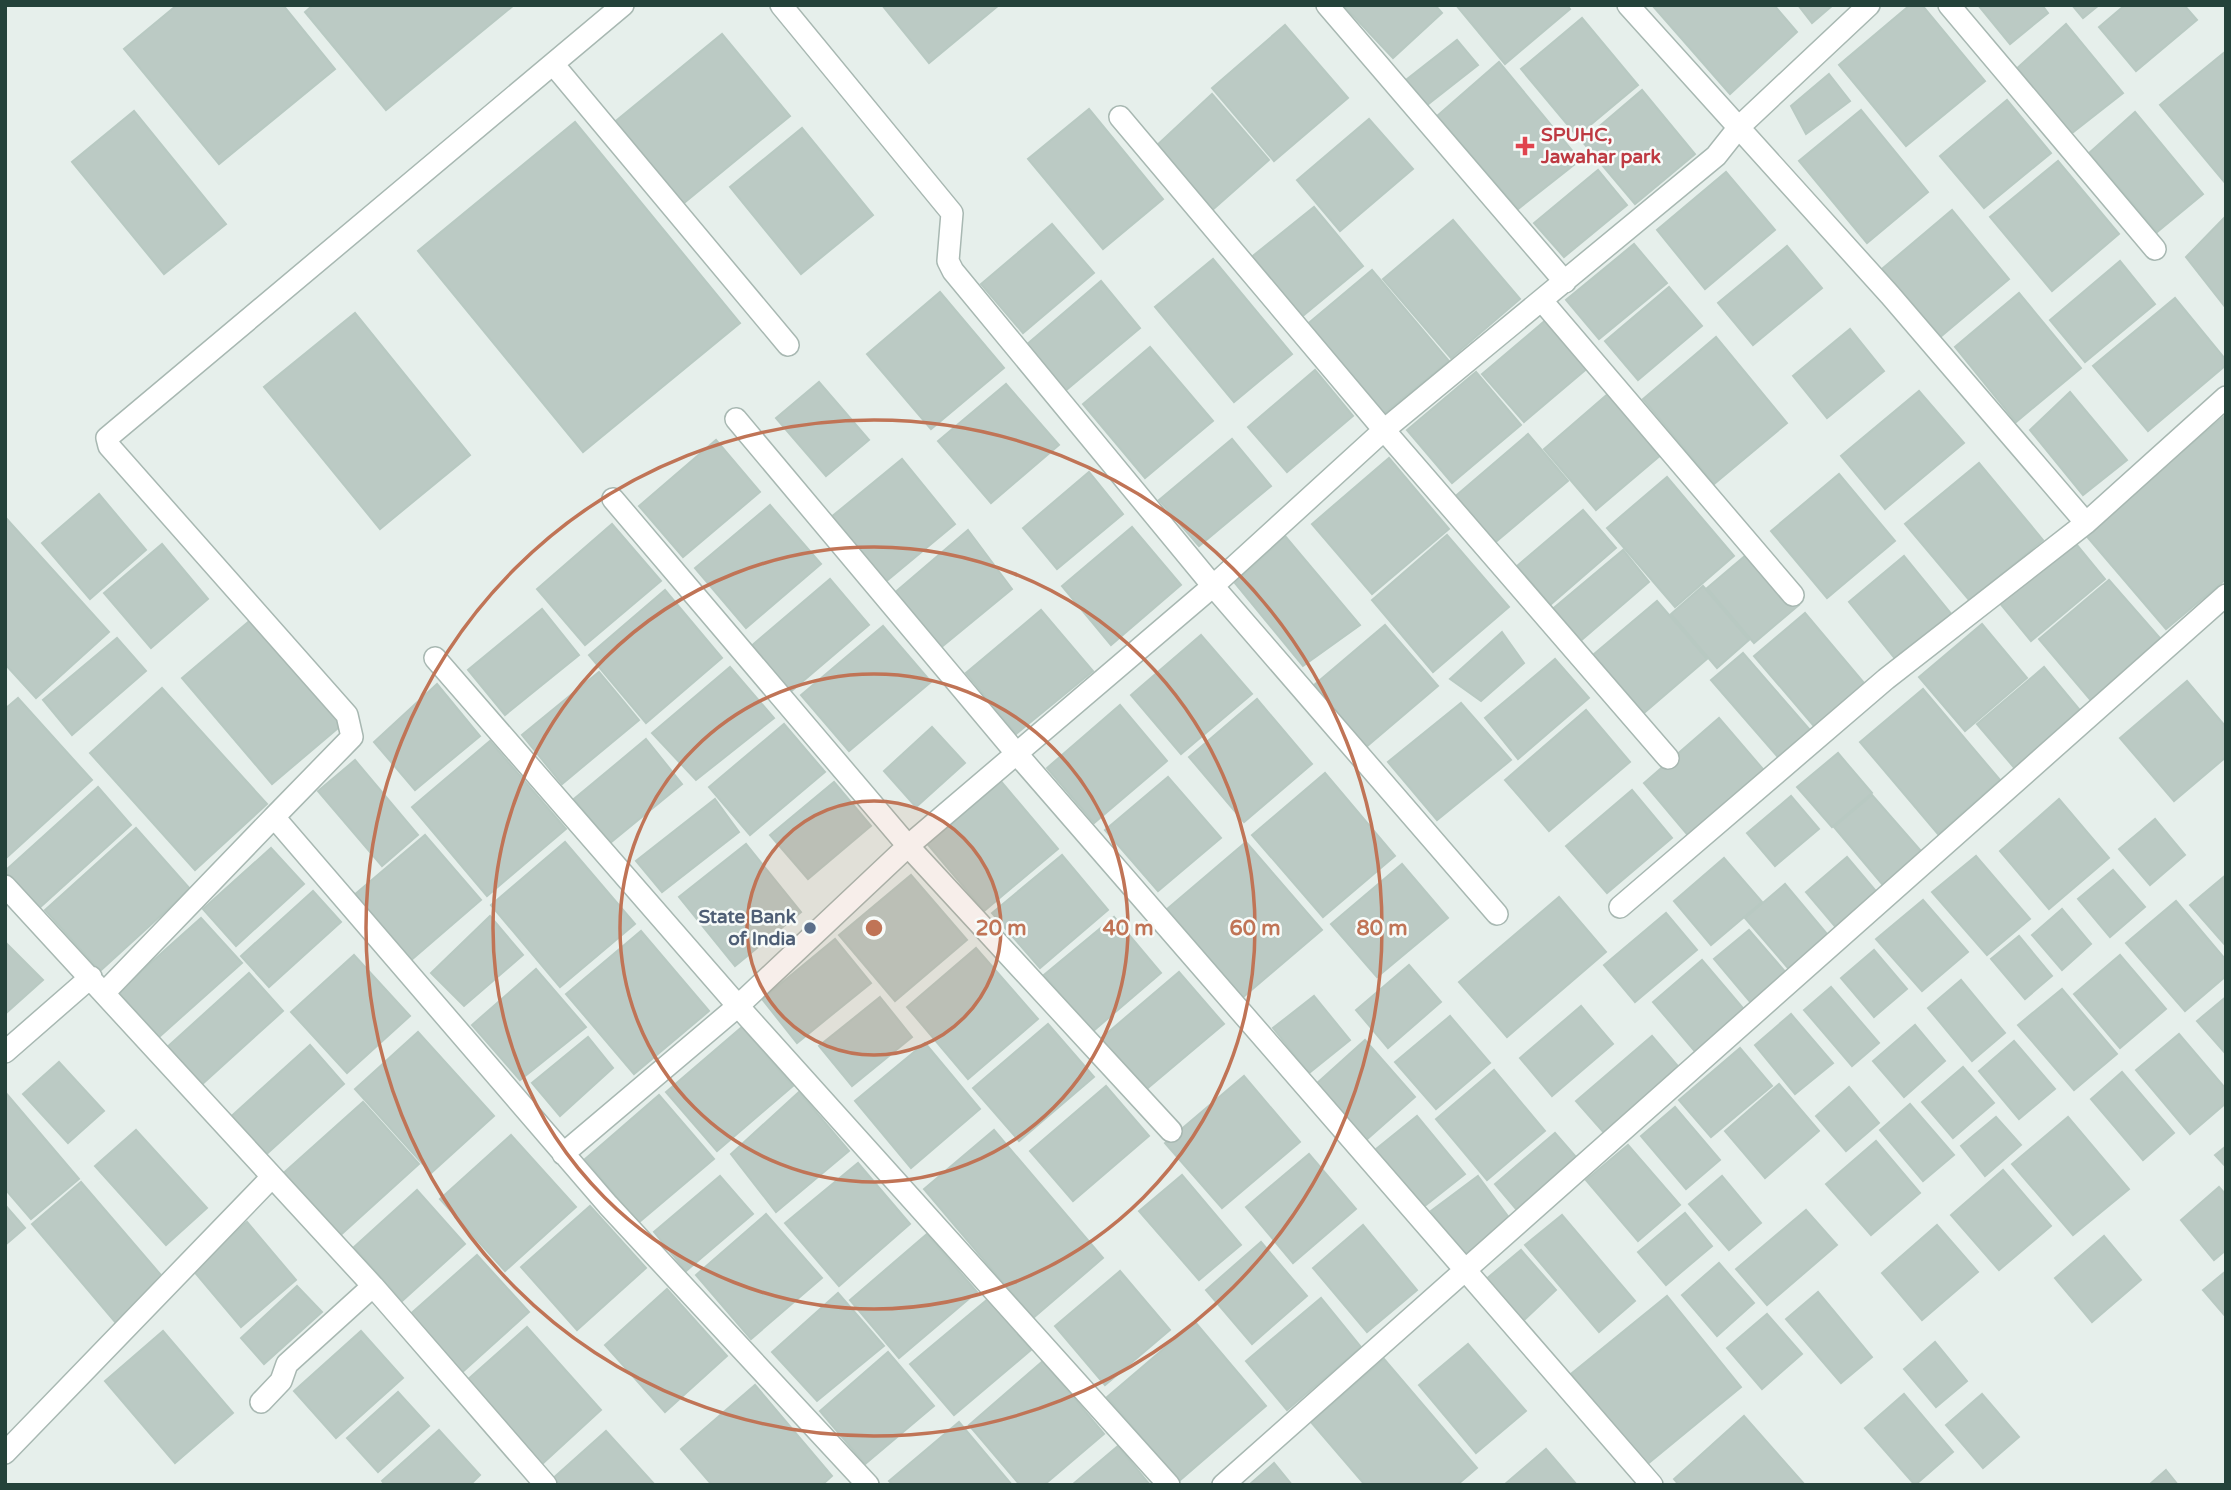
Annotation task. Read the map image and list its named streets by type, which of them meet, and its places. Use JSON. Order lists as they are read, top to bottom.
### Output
{
  "places": {
    "health": ["SPUHC, Jawahar park"],
    "other": ["State Bank of India"]
  },
  "rings": [
    "20 m",
    "40 m",
    "60 m",
    "80 m"
  ]
}
